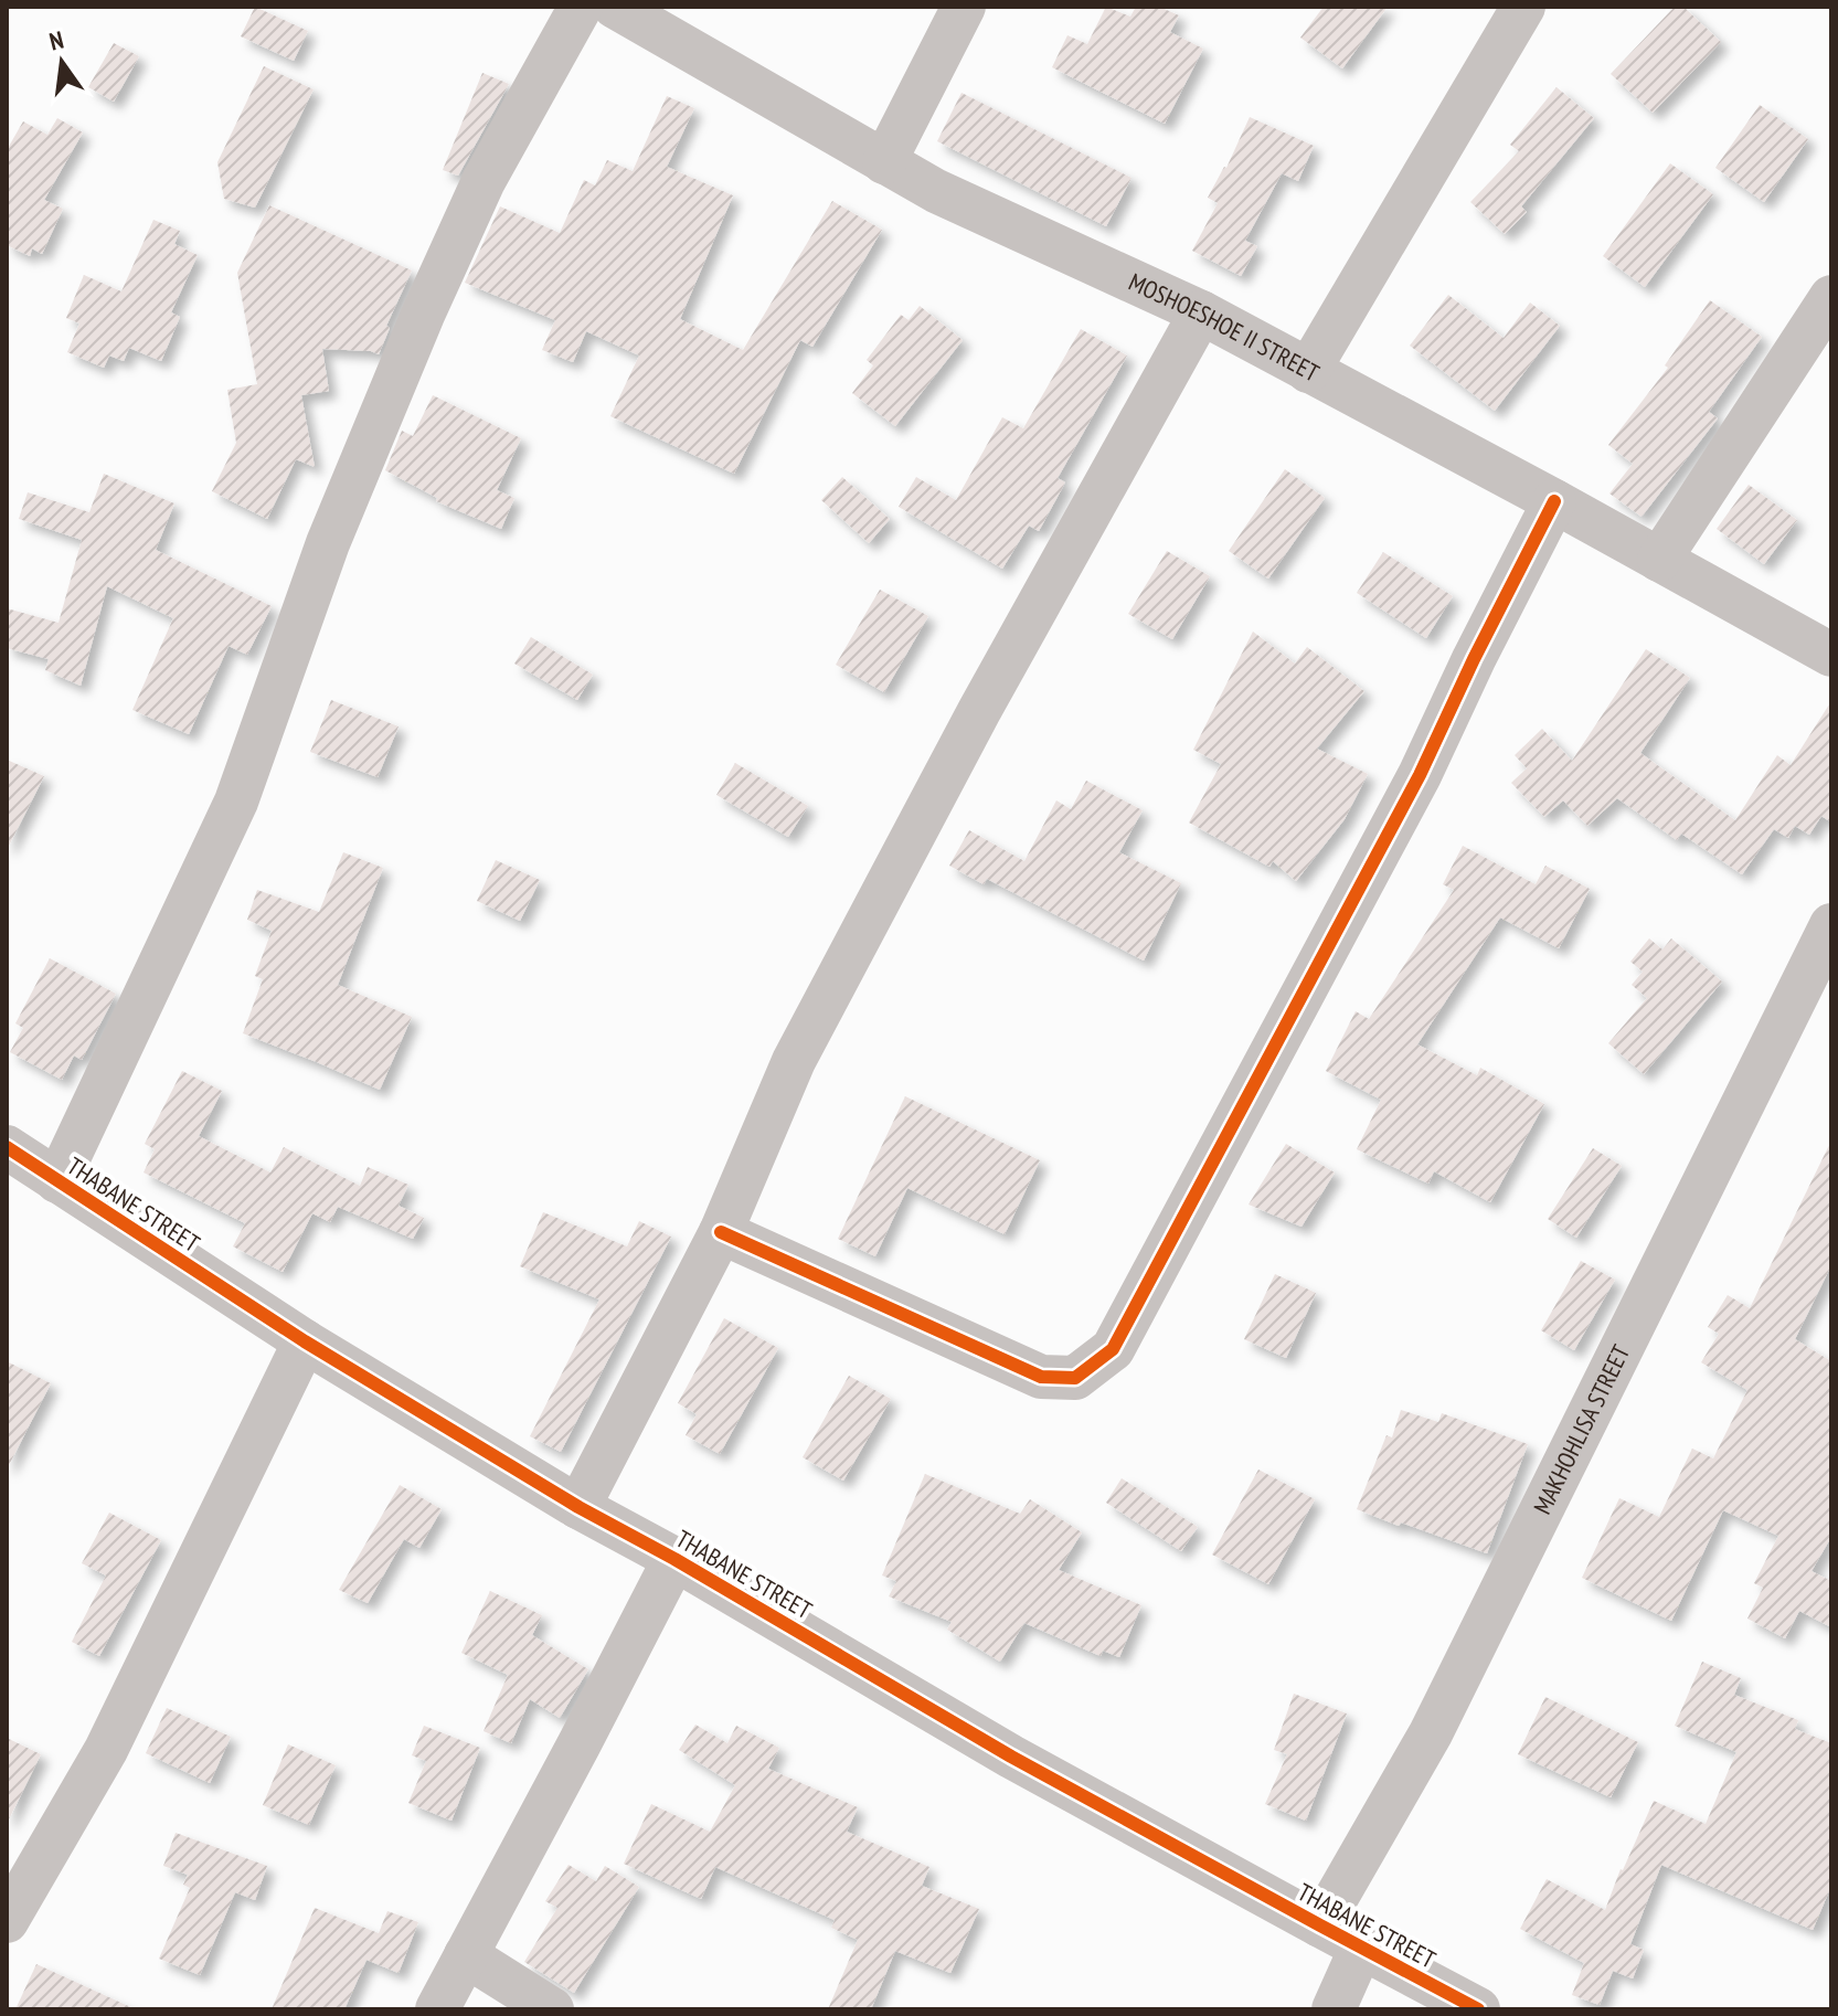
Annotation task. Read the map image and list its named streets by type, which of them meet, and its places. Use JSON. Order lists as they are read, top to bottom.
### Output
{
  "streets": {
    "street": ["MOSHOESHOE II STREET", "THABANE STREET", "MAKHOHLISA STREET"]
  },
  "crossings": [
    ["THABANE STREET", "MAKHOHLISA STREET"]
  ],
  "north": "top"
}
